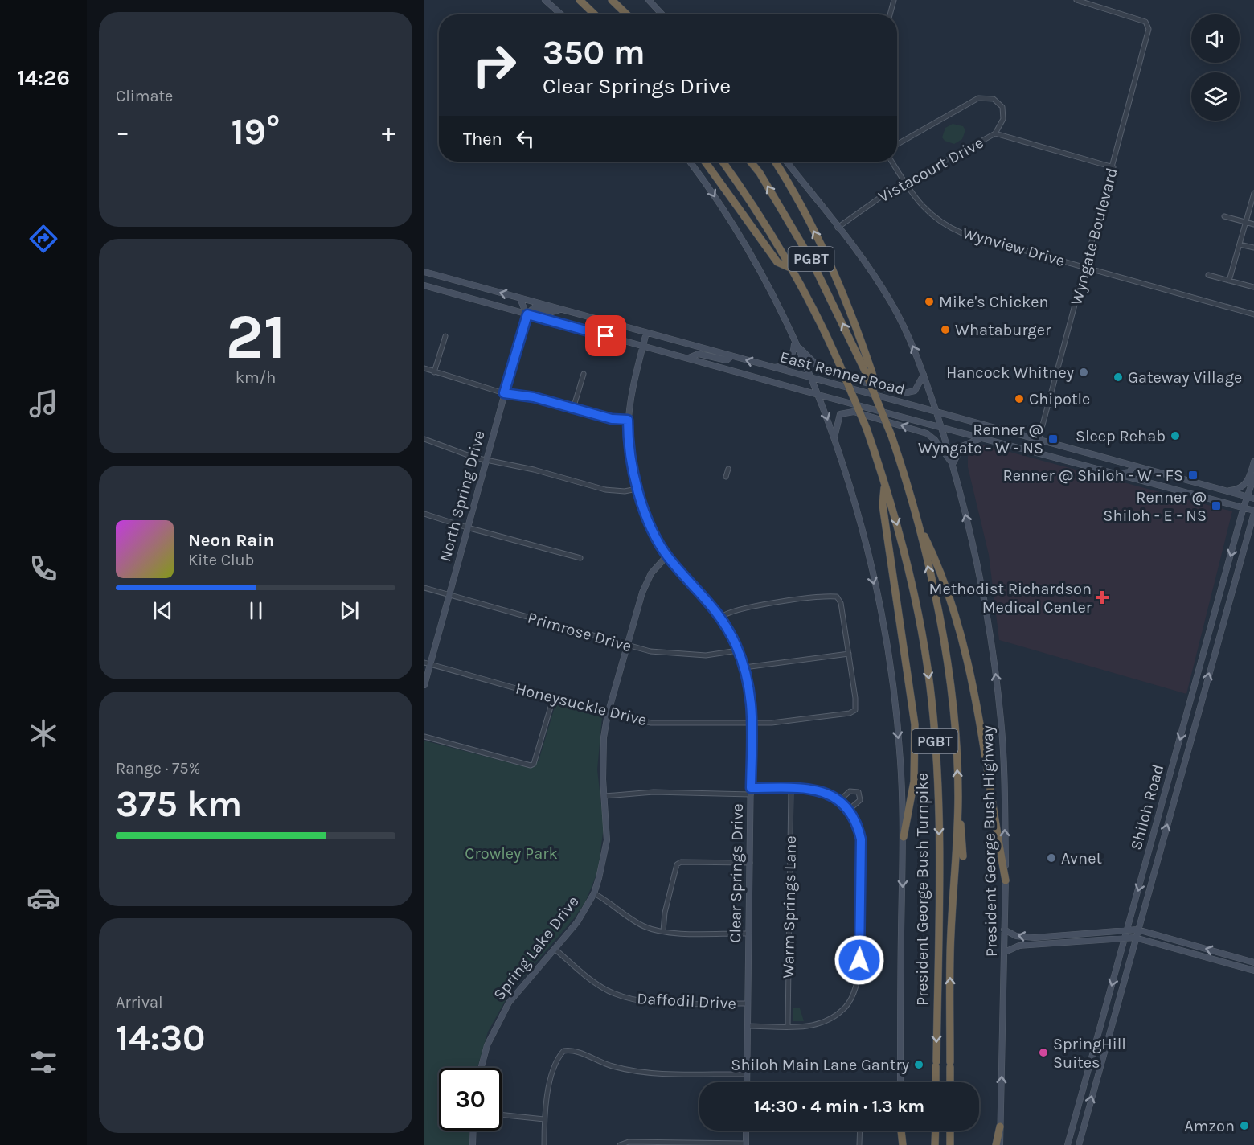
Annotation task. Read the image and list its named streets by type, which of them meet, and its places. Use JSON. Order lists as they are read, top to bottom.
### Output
{
  "streets": {
    "highway": ["PGBT", "President George Bush Turnpike"],
    "main road": [
      "East Renner Road",
      "North Spring Drive",
      "Shiloh Road",
      "President George Bush Highway",
      "Clear Springs Drive",
      "Spring Lake Drive"
    ],
    "street": [
      "Vistacourt Drive",
      "Wyngate Boulevard",
      "Wynview Drive",
      "Primrose Drive",
      "Honeysuckle Drive",
      "Warm Springs Lane",
      "Daffodil Drive"
    ]
  },
  "crossings": [
    ["Vistacourt Drive", "Wyngate Boulevard"],
    ["Vistacourt Drive", "Wynview Drive"],
    ["Vistacourt Drive", "President George Bush Highway"],
    ["Wyngate Boulevard", "Wynview Drive"],
    ["Wyngate Boulevard", "East Renner Road"],
    ["PGBT", "President George Bush Turnpike"],
    ["East Renner Road", "North Spring Drive"],
    ["East Renner Road", "Shiloh Road"],
    ["East Renner Road", "President George Bush Highway"],
    ["East Renner Road", "Clear Springs Drive"],
    ["North Spring Drive", "Primrose Drive"],
    ["North Spring Drive", "Honeysuckle Drive"],
    ["Primrose Drive", "Clear Springs Drive"],
    ["Primrose Drive", "Spring Lake Drive"],
    ["Honeysuckle Drive", "Clear Springs Drive"],
    ["Honeysuckle Drive", "Spring Lake Drive"],
    ["Clear Springs Drive", "Spring Lake Drive"],
    ["Clear Springs Drive", "Daffodil Drive"],
    ["Spring Lake Drive", "Daffodil Drive"]
  ],
  "one_way": ["President George Bush Highway"],
  "parks": ["Crowley Park"],
  "places": {
    "other": [
      "Mike's Chicken",
      "Whataburger",
      "Hancock Whitney",
      "Gateway Village",
      "Chipotle",
      "Sleep Rehab",
      "Avnet",
      "SpringHill Suites",
      "Shiloh Main Lane Gantry",
      "Amzon"
    ],
    "transit": ["Renner @ Wyngate - W - NS", "Renner @ Shiloh - W - FS", "Renner @ Shiloh - E - NS"],
    "health": ["Methodist Richardson Medical Center"]
  },
  "page": {
    "tabs": "14:26",
    "tile": [
      "Climate",
      ["21", "km/h"],
      ["Range · 75%", "375 km"],
      ["Arrival", "14:30"]
    ],
    "turn": ["350 m", "Clear Springs Drive"],
    "heat": ["−", "19°", "+"],
    "then": "Then",
    "song": ["Neon Rain", "Kite Club"],
    "limit": "30",
    "trip": "14:30 · 4 min · 1.3 km"
  }
}
